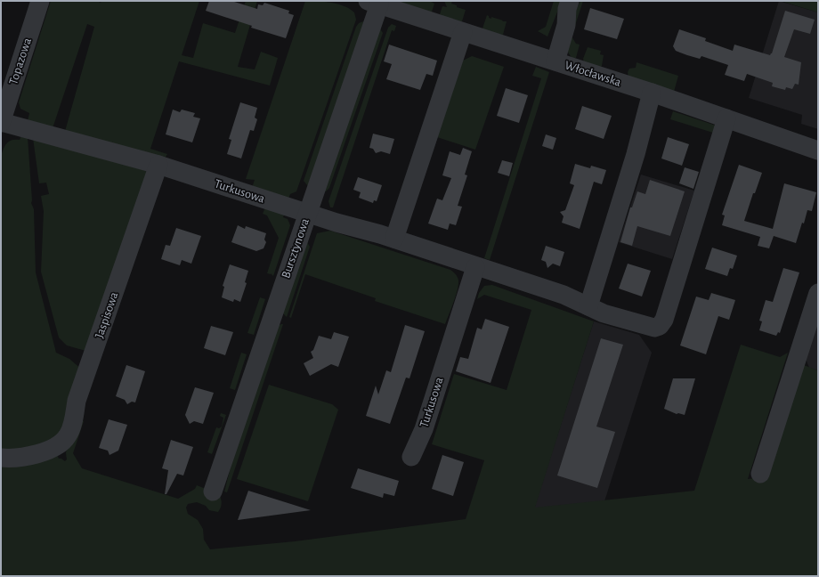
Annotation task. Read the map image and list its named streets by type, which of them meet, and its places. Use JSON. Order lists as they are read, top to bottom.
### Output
{
  "streets": {
    "street": [
      "Topazowa",
      "Włocławska",
      "Turkusowa",
      "Bursztynowa",
      "Jaspisowa"
    ]
  },
  "crossings": [
    ["Topazowa", "Turkusowa"],
    ["Włocławska", "Turkusowa"],
    ["Włocławska", "Bursztynowa"],
    ["Turkusowa", "Bursztynowa"],
    ["Turkusowa", "Jaspisowa"]
  ]
}
